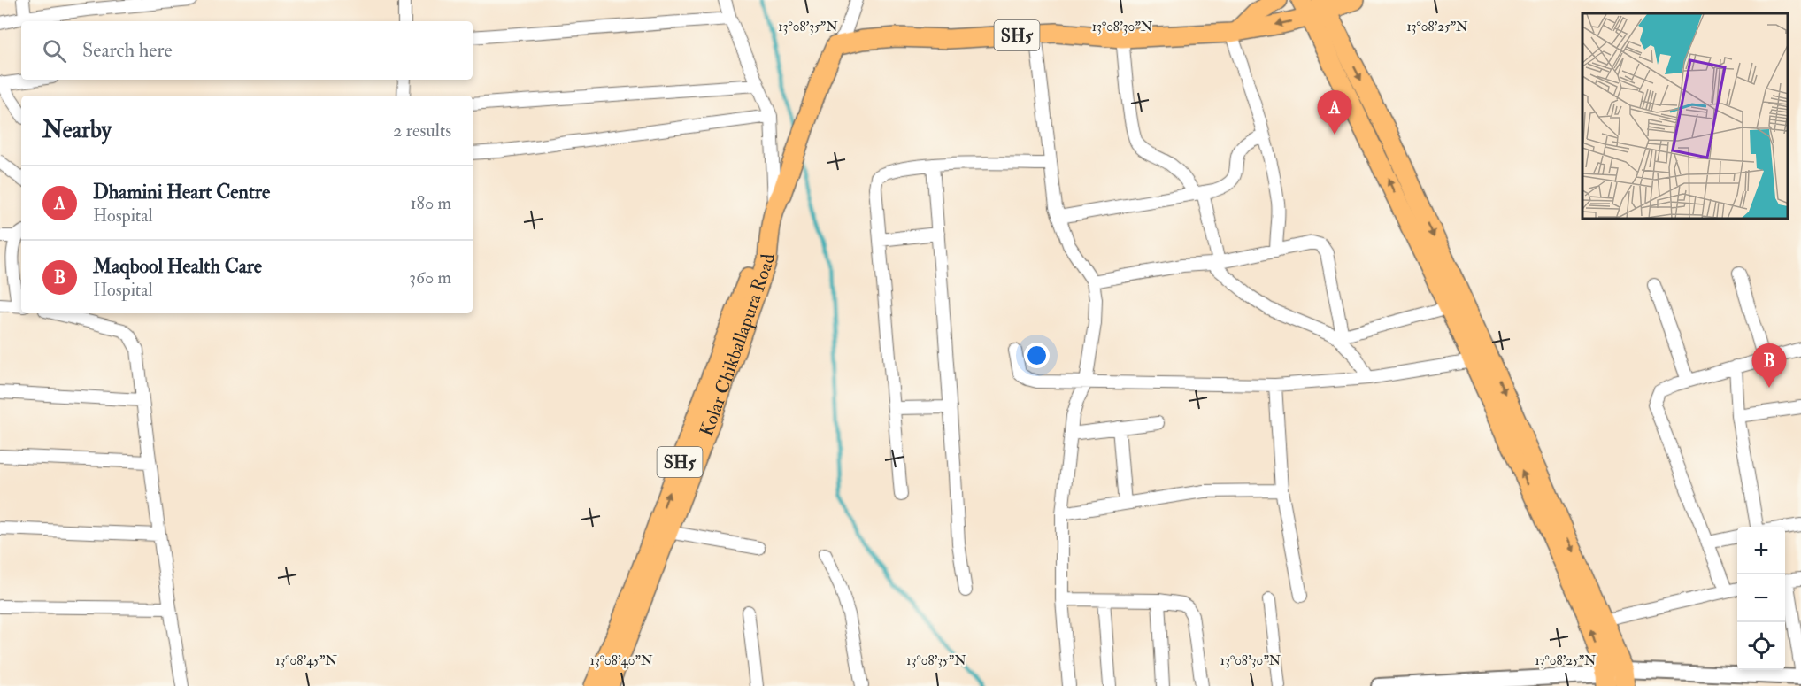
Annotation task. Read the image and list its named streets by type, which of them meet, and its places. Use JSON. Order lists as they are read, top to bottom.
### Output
{
  "streets": {
    "main road": ["SH5", "Kolar Chikballapura Road"]
  },
  "crossings": [
    ["SH5", "Kolar Chikballapura Road"]
  ],
  "page": {
    "search": "Search here",
    "pins": ["A", "B"],
    "heading": ["Nearby", "2 results"],
    "list": [
      {
        "mark": "A",
        "name": "Dhamini Heart Centre",
        "note": "Hospital",
        "value": "180 m"
      },
      {
        "mark": "B",
        "name": "Maqbool Health Care",
        "note": "Hospital",
        "value": "360 m"
      }
    ],
    "map_buttons": ["+", "−"]
  },
  "coordinates": [
    "13°08'35\"N",
    "13°08'30\"N",
    "13°08'25\"N",
    "13°08'45\"N",
    "13°08'40\"N"
  ]
}
